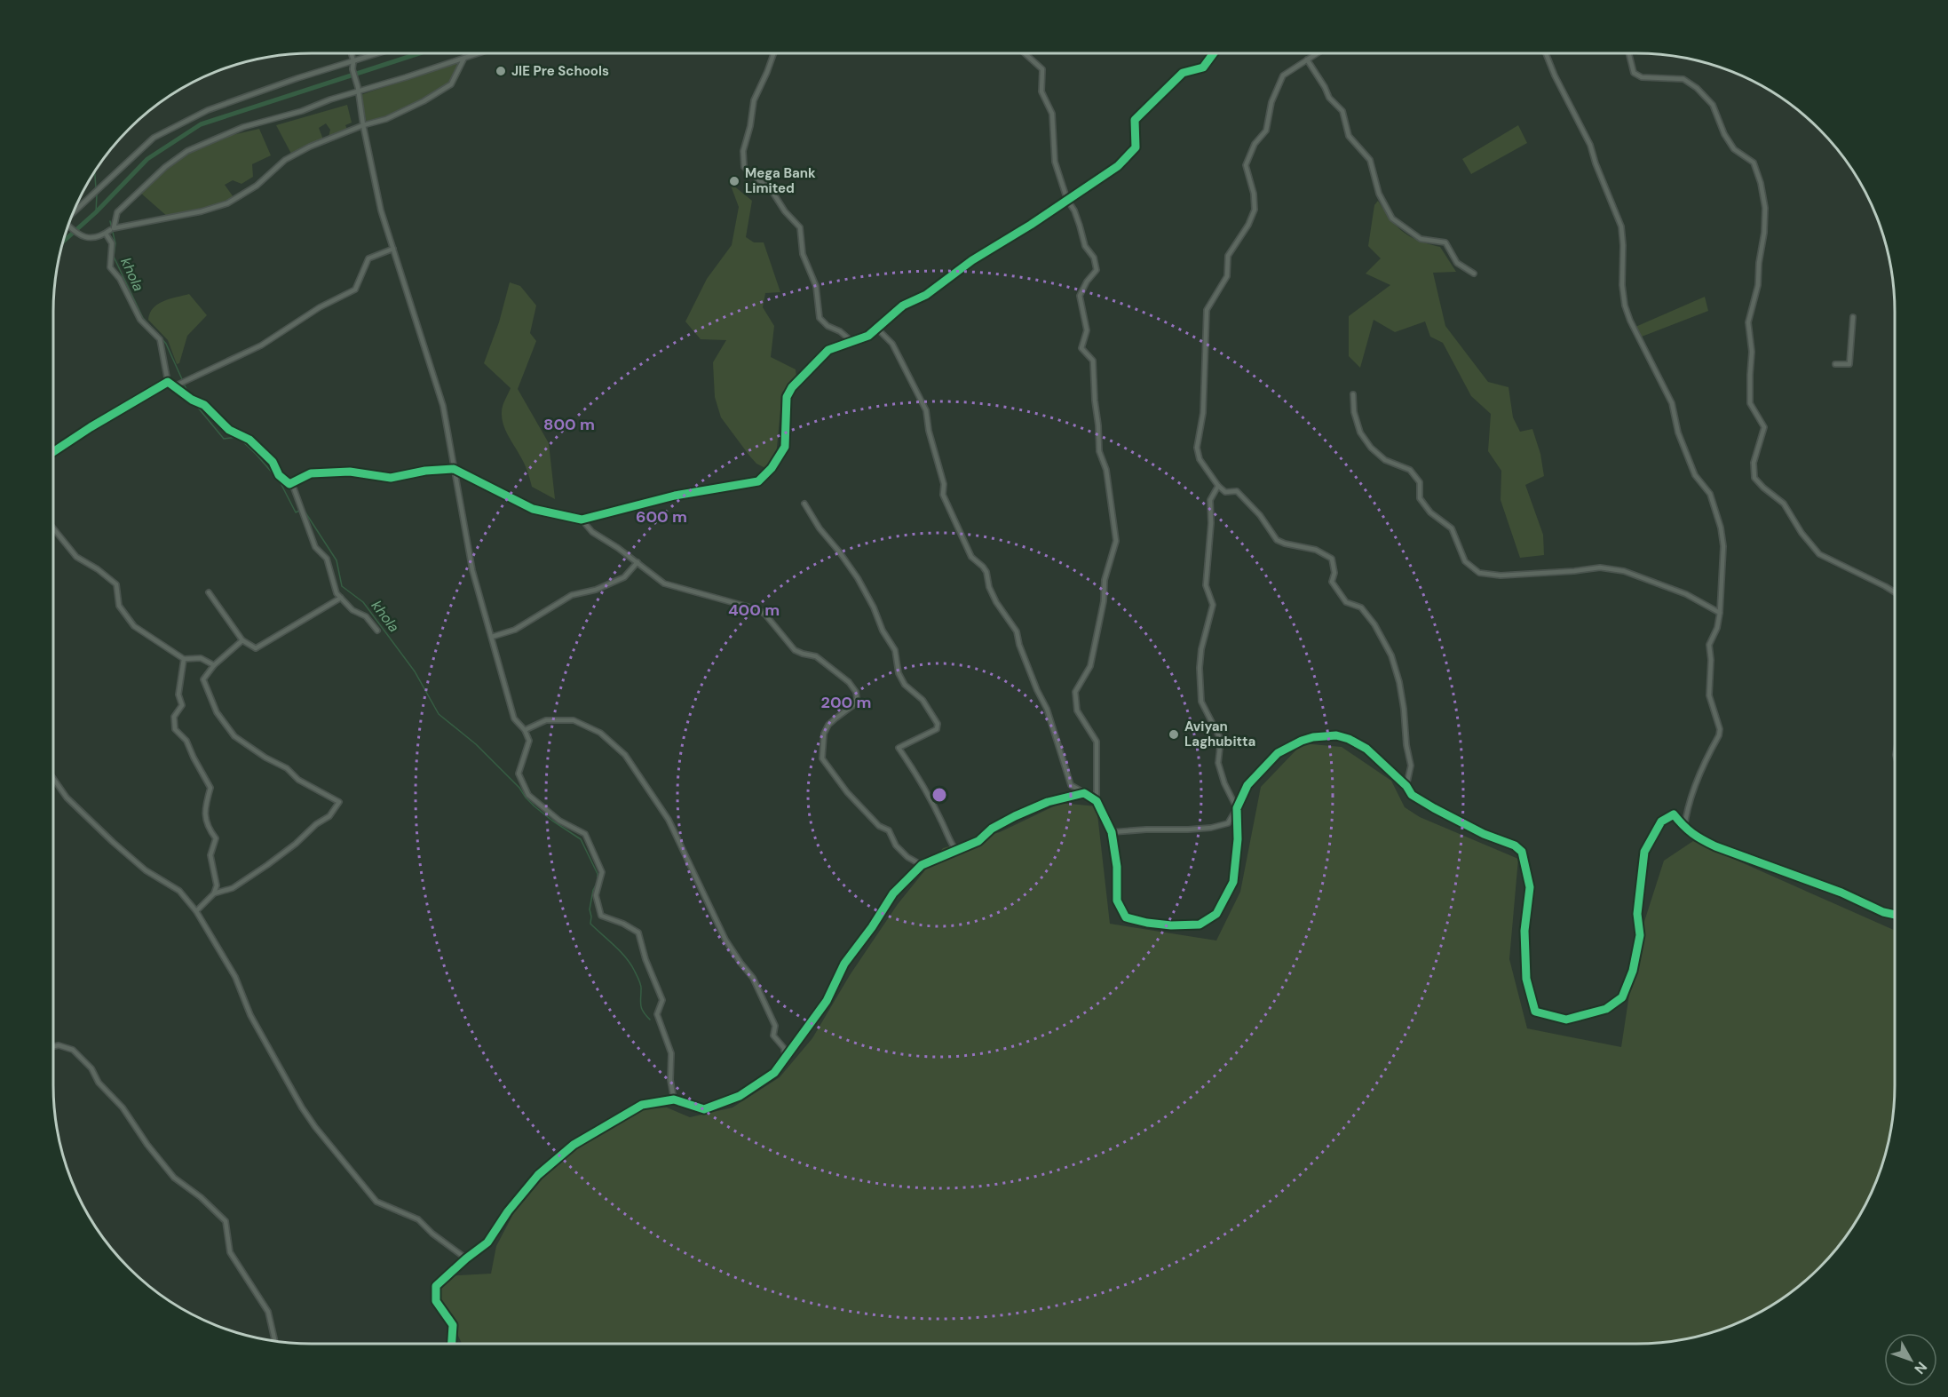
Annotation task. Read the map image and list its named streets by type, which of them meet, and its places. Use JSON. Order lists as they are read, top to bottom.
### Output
{
  "water": ["khola"],
  "places": ["JIE Pre Schools", "Mega Bank Limited", "Aviyan Laghubitta"],
  "north": "bottom right",
  "rings": [
    "800 m",
    "600 m",
    "400 m",
    "200 m"
  ]
}
